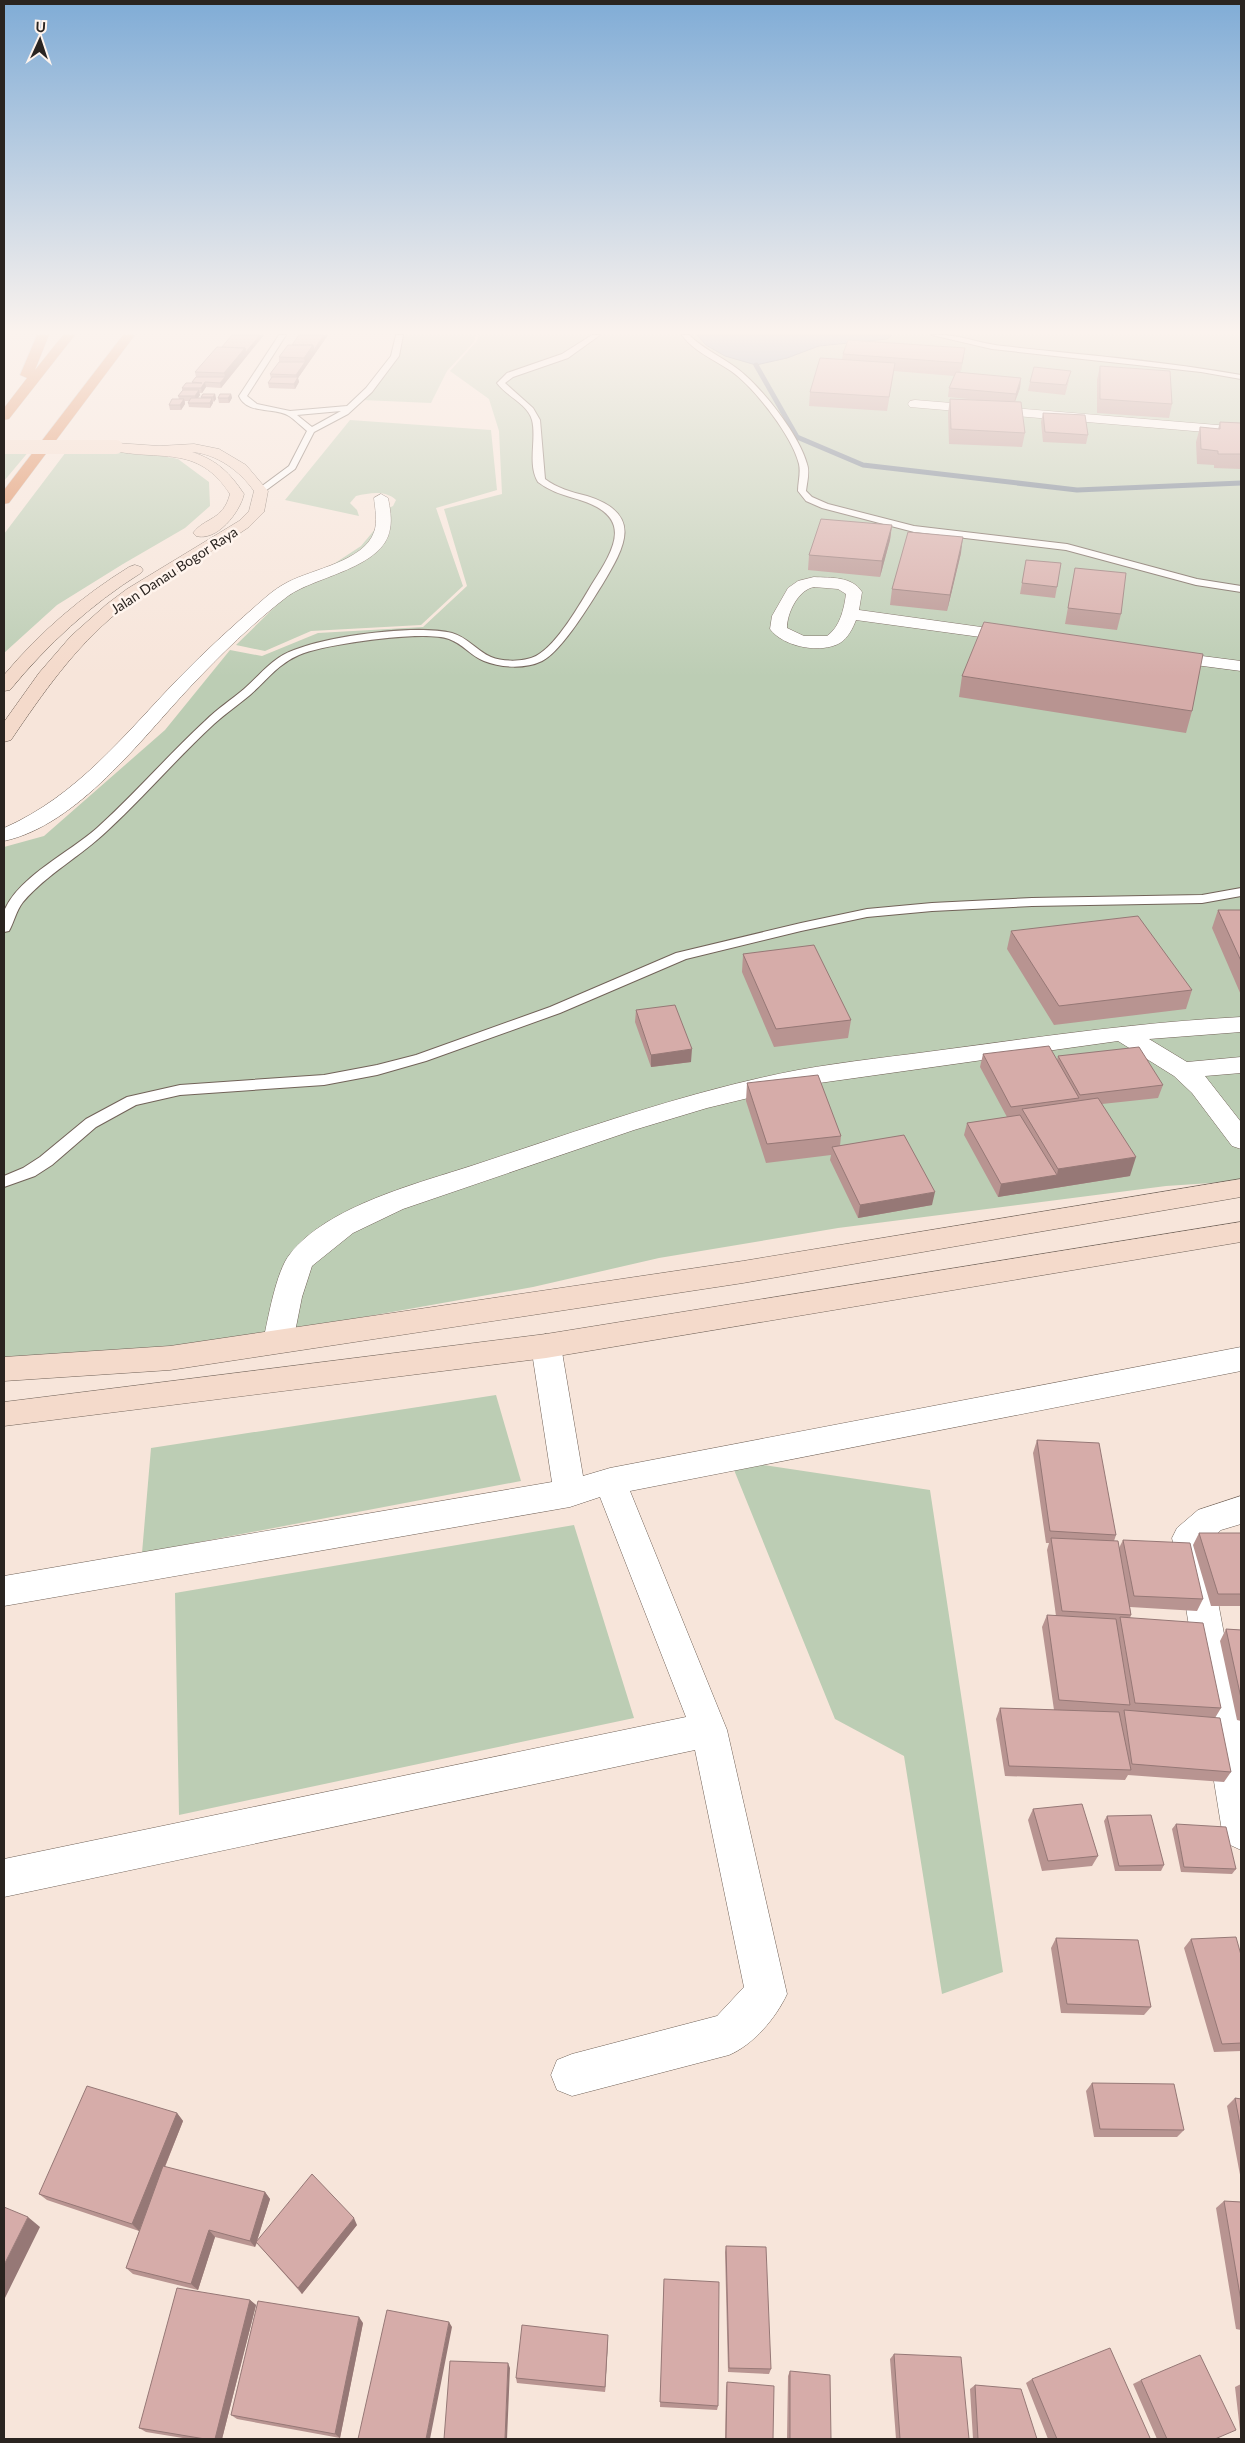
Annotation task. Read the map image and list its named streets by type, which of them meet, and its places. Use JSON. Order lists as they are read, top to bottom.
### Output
{
  "streets": {
    "street": ["Jalan Danau Bogor Raya"]
  },
  "north": "top"
}
